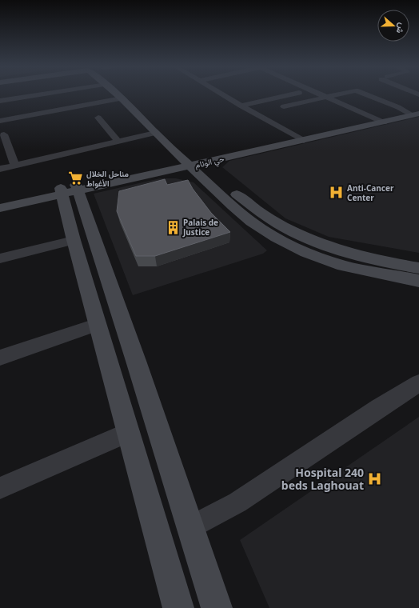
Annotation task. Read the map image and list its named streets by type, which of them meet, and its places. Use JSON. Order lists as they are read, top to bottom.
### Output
{
  "streets": {
    "street": ["حي الوئام"]
  },
  "places": {
    "supermarket": ["مناحل الخلال الأغواط"],
    "hospital": ["Anti-Cancer Center", "Hospital 240 beds Laghouat"],
    "building": ["Palais de Justice"]
  },
  "north": "right"
}
